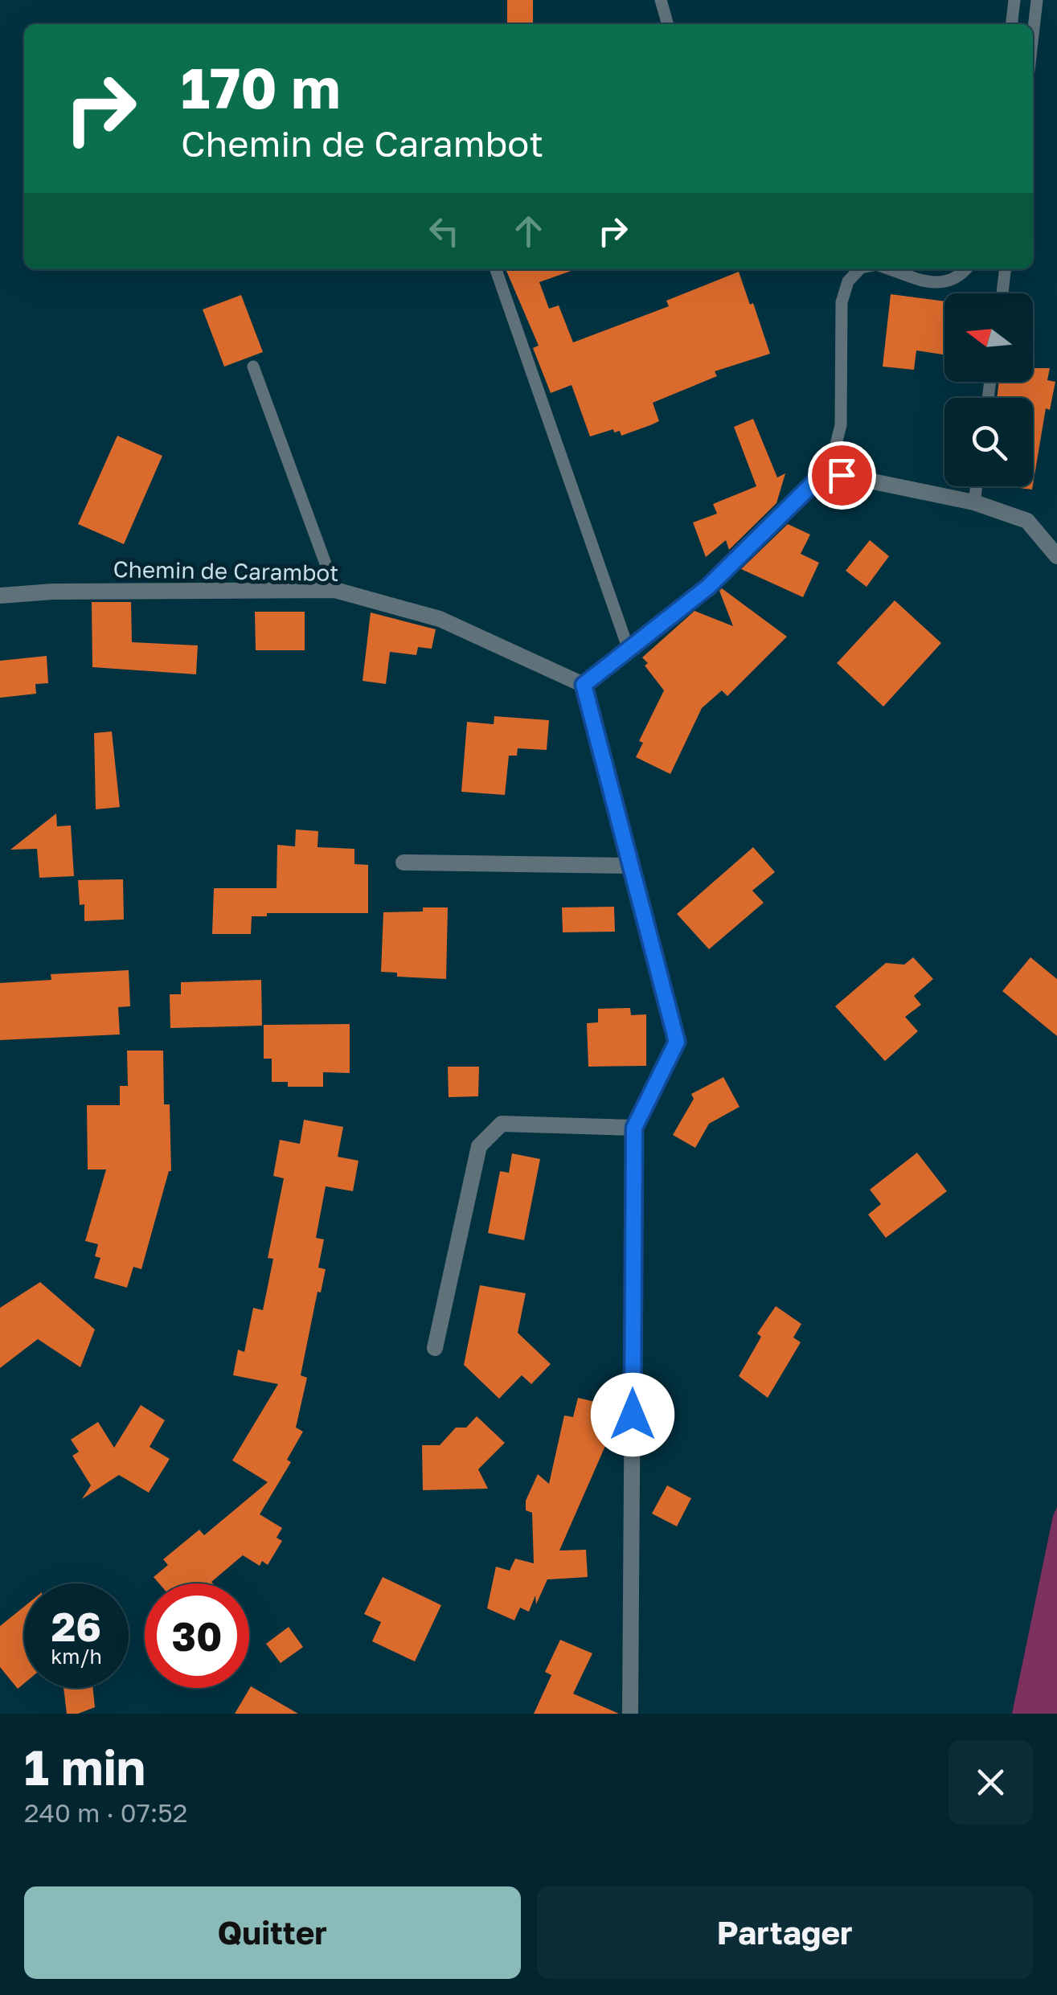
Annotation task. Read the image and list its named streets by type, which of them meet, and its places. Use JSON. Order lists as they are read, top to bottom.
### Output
{
  "streets": {
    "street": ["Chemin de Carambot"]
  },
  "north": "left",
  "page": {
    "turn": ["170 m", "Chemin de Carambot"],
    "speed": "26 km/h",
    "limit": "30",
    "heading": ["1 min", "240 m · 07:52"],
    "buttons": ["Quitter", "Partager"]
  }
}
